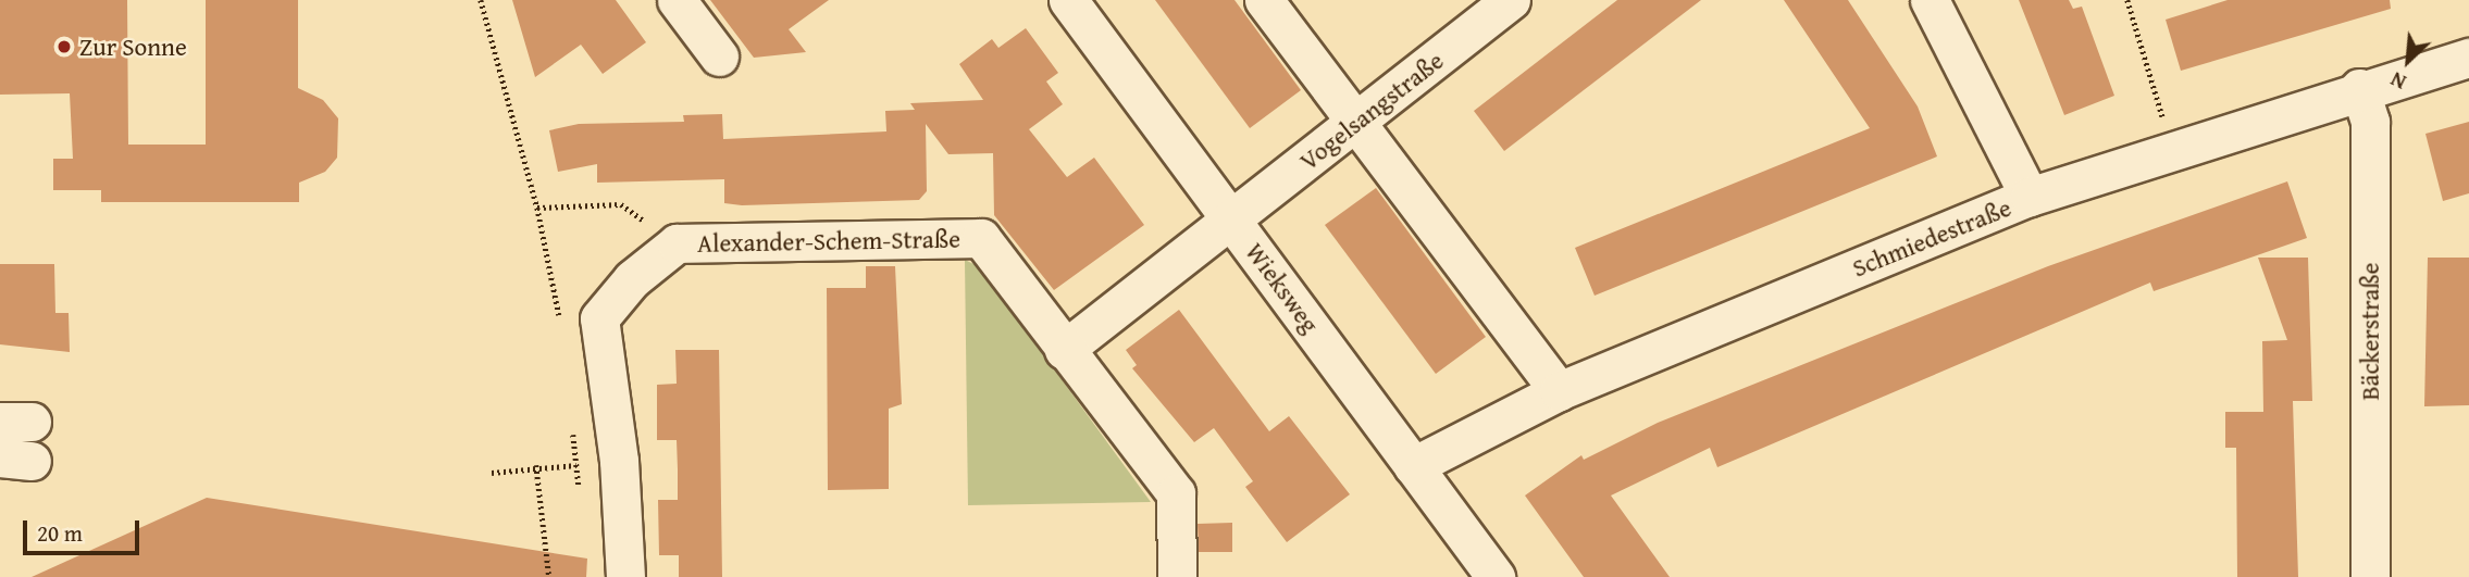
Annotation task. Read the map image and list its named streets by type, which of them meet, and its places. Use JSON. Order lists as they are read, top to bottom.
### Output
{
  "streets": {
    "street": [
      "Vogelsangstraße",
      "Schmiedestraße",
      "Alexander-Schem-Straße",
      "Wieksweg",
      "Bäckerstraße"
    ]
  },
  "crossings": [
    ["Vogelsangstraße", "Wieksweg"],
    ["Schmiedestraße", "Wieksweg"],
    ["Schmiedestraße", "Bäckerstraße"]
  ],
  "places": ["Zur Sonne"],
  "scale_bar": "20 m",
  "north": "bottom left"
}
